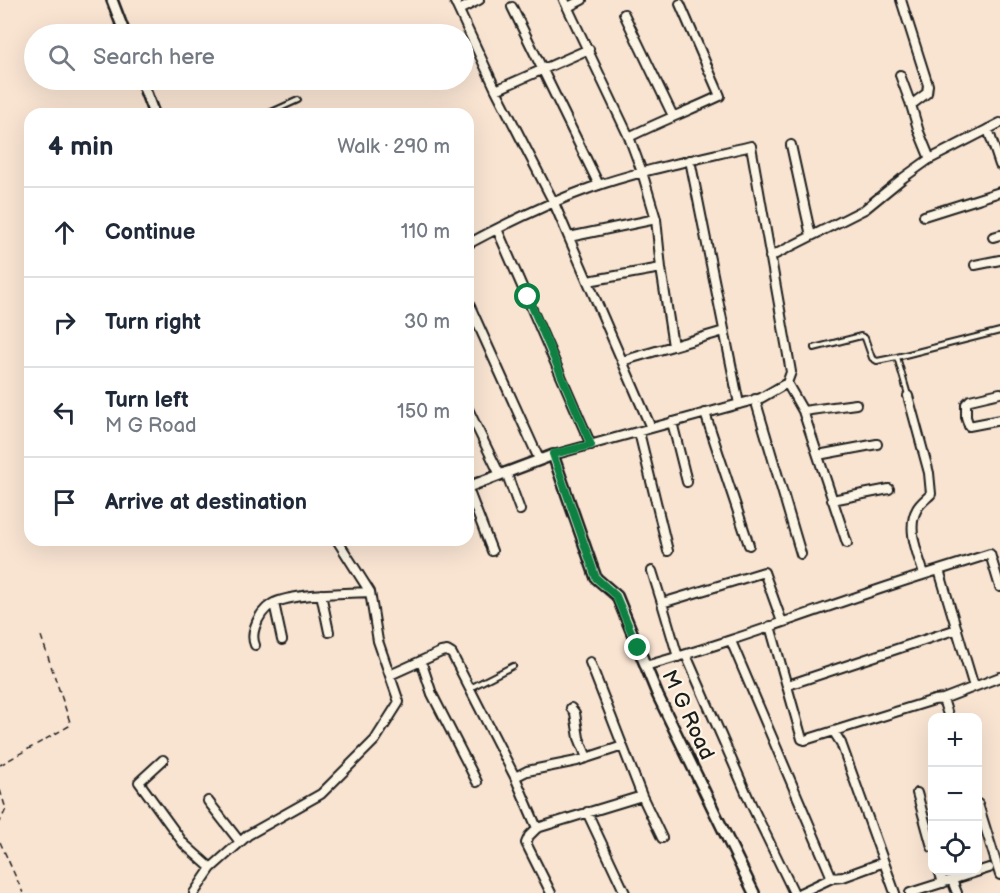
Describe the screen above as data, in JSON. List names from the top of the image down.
{
  "streets": {
    "street": ["M G Road"]
  },
  "page": {
    "search": "Search here",
    "heading": ["4 min", "Walk · 290 m"],
    "list": [
      ["Continue", "110 m"],
      ["Turn right", "30 m"],
      ["Turn left", "M G Road", "150 m"],
      "Arrive at destination"
    ],
    "map_buttons": ["+", "−"]
  }
}
